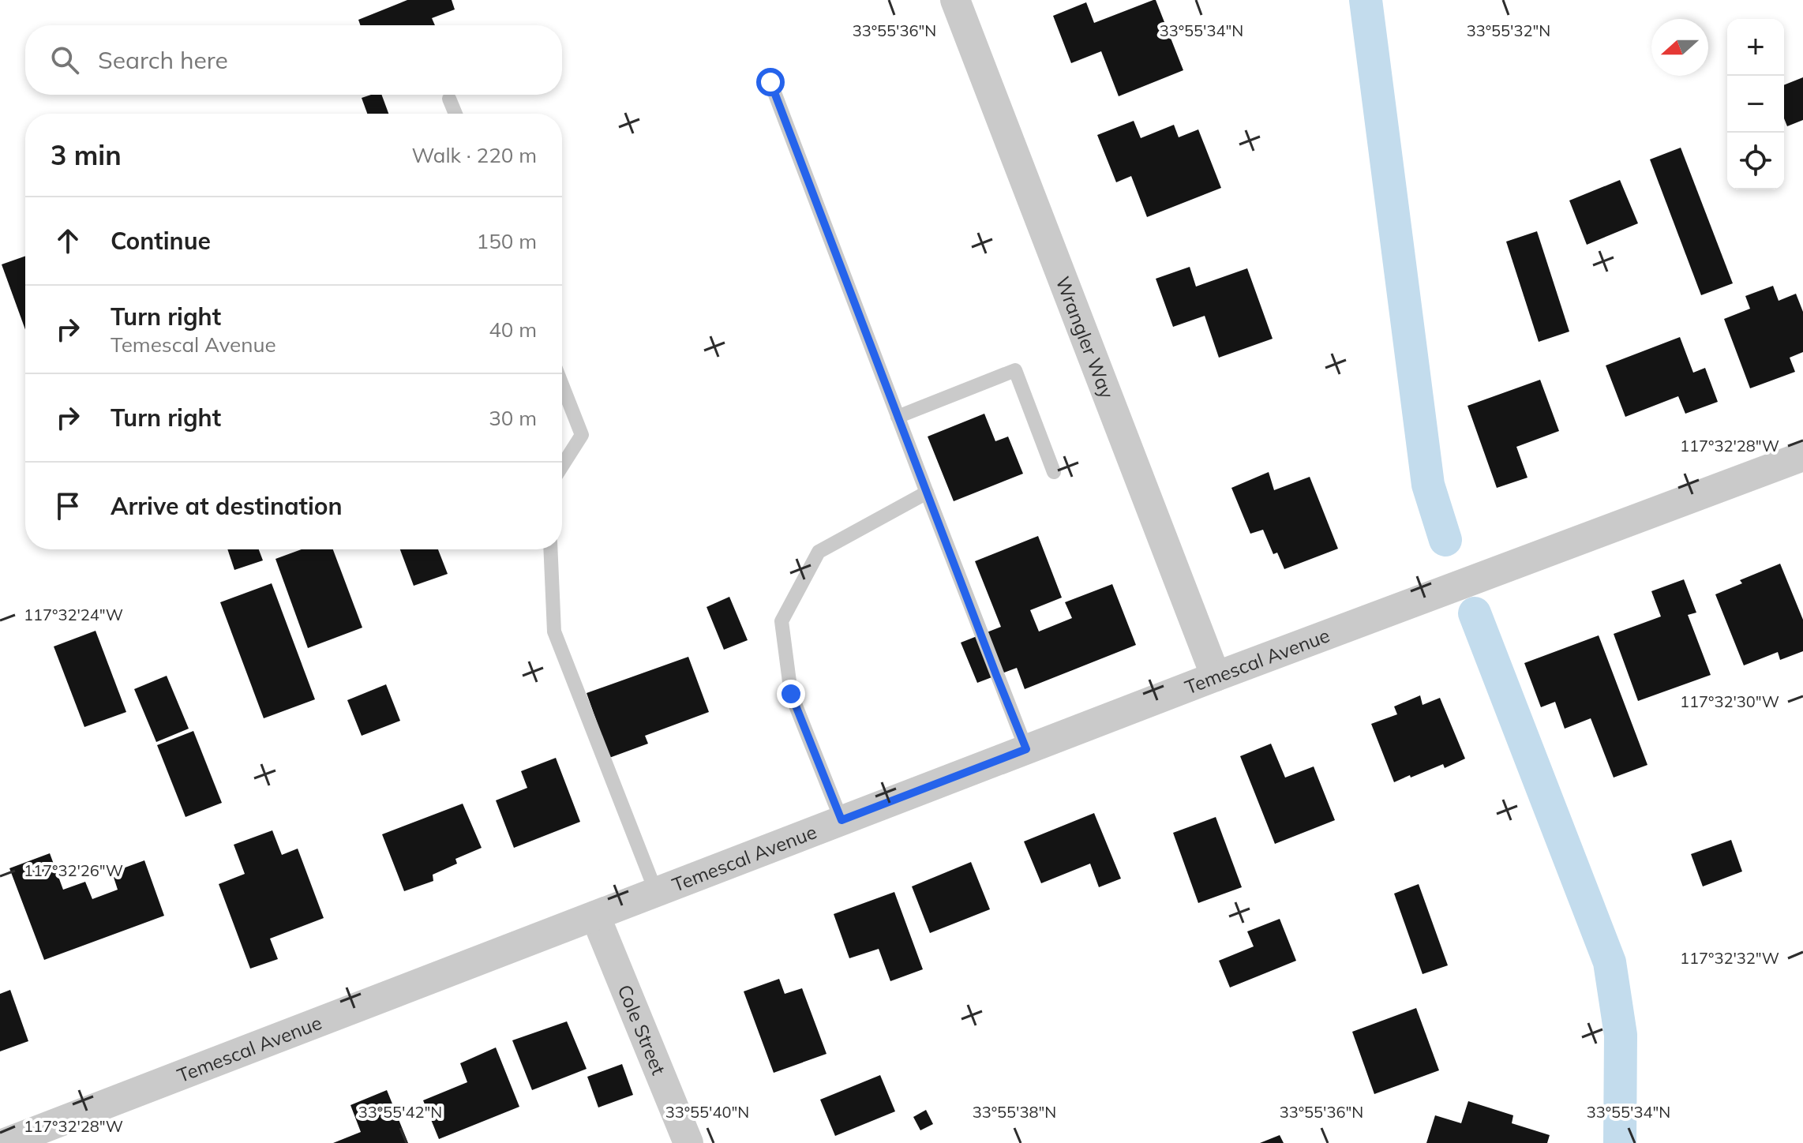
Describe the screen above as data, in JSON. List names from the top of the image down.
{
  "streets": {
    "street": ["Wrangler Way", "Temescal Avenue", "Cole Street"]
  },
  "crossings": [
    ["Wrangler Way", "Temescal Avenue"],
    ["Temescal Avenue", "Cole Street"]
  ],
  "north": "left",
  "page": {
    "map_buttons": ["+", "−"],
    "search": "Search here",
    "heading": ["3 min", "Walk · 220 m"],
    "list": [
      ["Continue", "150 m"],
      ["Turn right", "Temescal Avenue", "40 m"],
      ["Turn right", "30 m"],
      "Arrive at destination"
    ]
  },
  "coordinates": [
    "33°55'36\"N",
    "33°55'34\"N",
    "33°55'32\"N",
    "117°32'28\"W",
    "117°32'24\"W",
    "117°32'30\"W",
    "117°32'26\"W",
    "117°32'32\"W",
    "33°55'42\"N",
    "33°55'40\"N",
    "33°55'38\"N"
  ]
}
